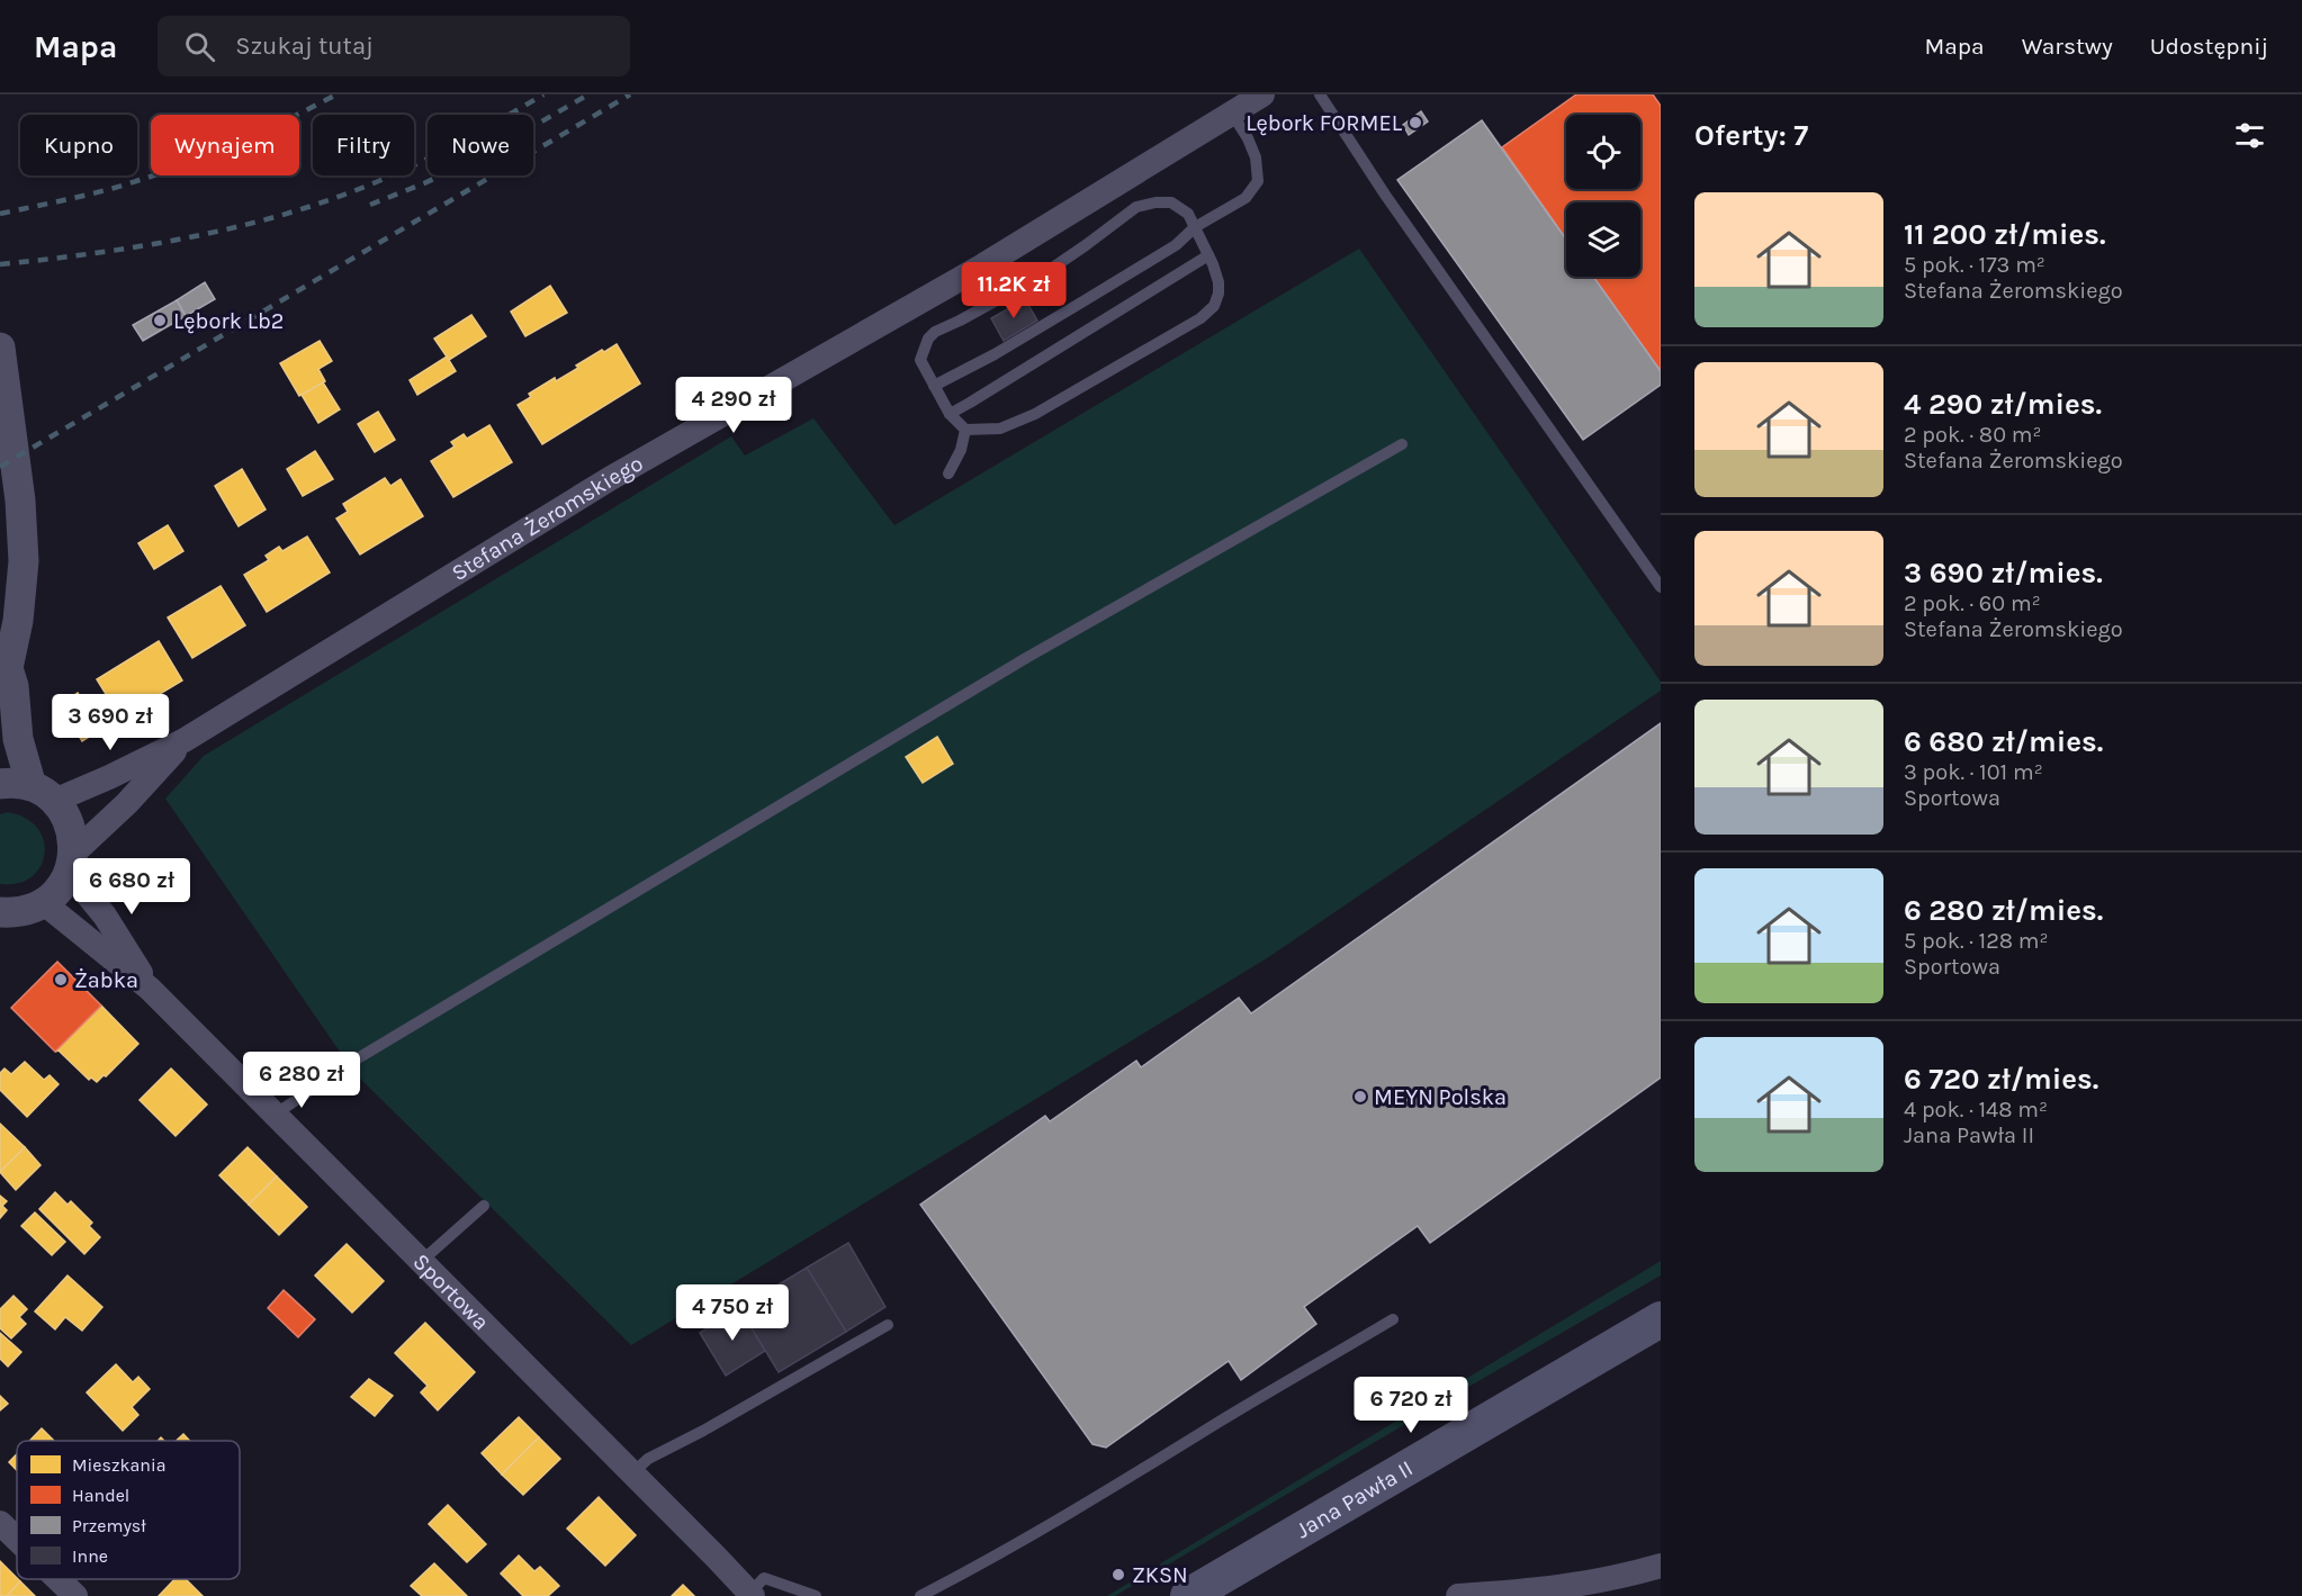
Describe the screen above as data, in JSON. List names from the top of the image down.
{
  "streets": {
    "main road": ["Jana Pawła II"],
    "street": ["Stefana Żeromskiego", "Sportowa"]
  },
  "crossings": [
    ["Stefana Żeromskiego", "Sportowa"]
  ],
  "places": [
    "Lębork FORMEL",
    "Lębork Lb2",
    "Żabka",
    "MEYN Polska",
    "ZKSN"
  ],
  "legend": [
    "Mieszkania",
    "Handel",
    "Przemysł",
    "Inne"
  ],
  "page": {
    "header": "Mapa",
    "search": "Szukaj tutaj",
    "nav": ["Mapa", "Warstwy", "Udostępnij"],
    "heading": "Oferty: 7",
    "chip": [
      "Kupno",
      "Wynajem",
      "Filtry",
      "Nowe"
    ],
    "list": [
      {
        "name": "11 200 zł/mies.",
        "note": "5 pok. · 173 m² · Stefana Żeromskiego"
      },
      {
        "name": "4 290 zł/mies.",
        "note": "2 pok. · 80 m² · Stefana Żeromskiego"
      },
      {
        "name": "3 690 zł/mies.",
        "note": "2 pok. · 60 m² · Stefana Żeromskiego"
      },
      {
        "name": "6 680 zł/mies.",
        "note": "3 pok. · 101 m² · Sportowa"
      },
      {
        "name": "6 280 zł/mies.",
        "note": "5 pok. · 128 m² · Sportowa"
      },
      {
        "name": "6 720 zł/mies.",
        "note": "4 pok. · 148 m² · Jana Pawła II"
      }
    ],
    "price": [
      "11.2K zł",
      "4 290 zł",
      "3 690 zł",
      "6 680 zł",
      "6 280 zł",
      "4 750 zł",
      "6 720 zł"
    ]
  }
}
